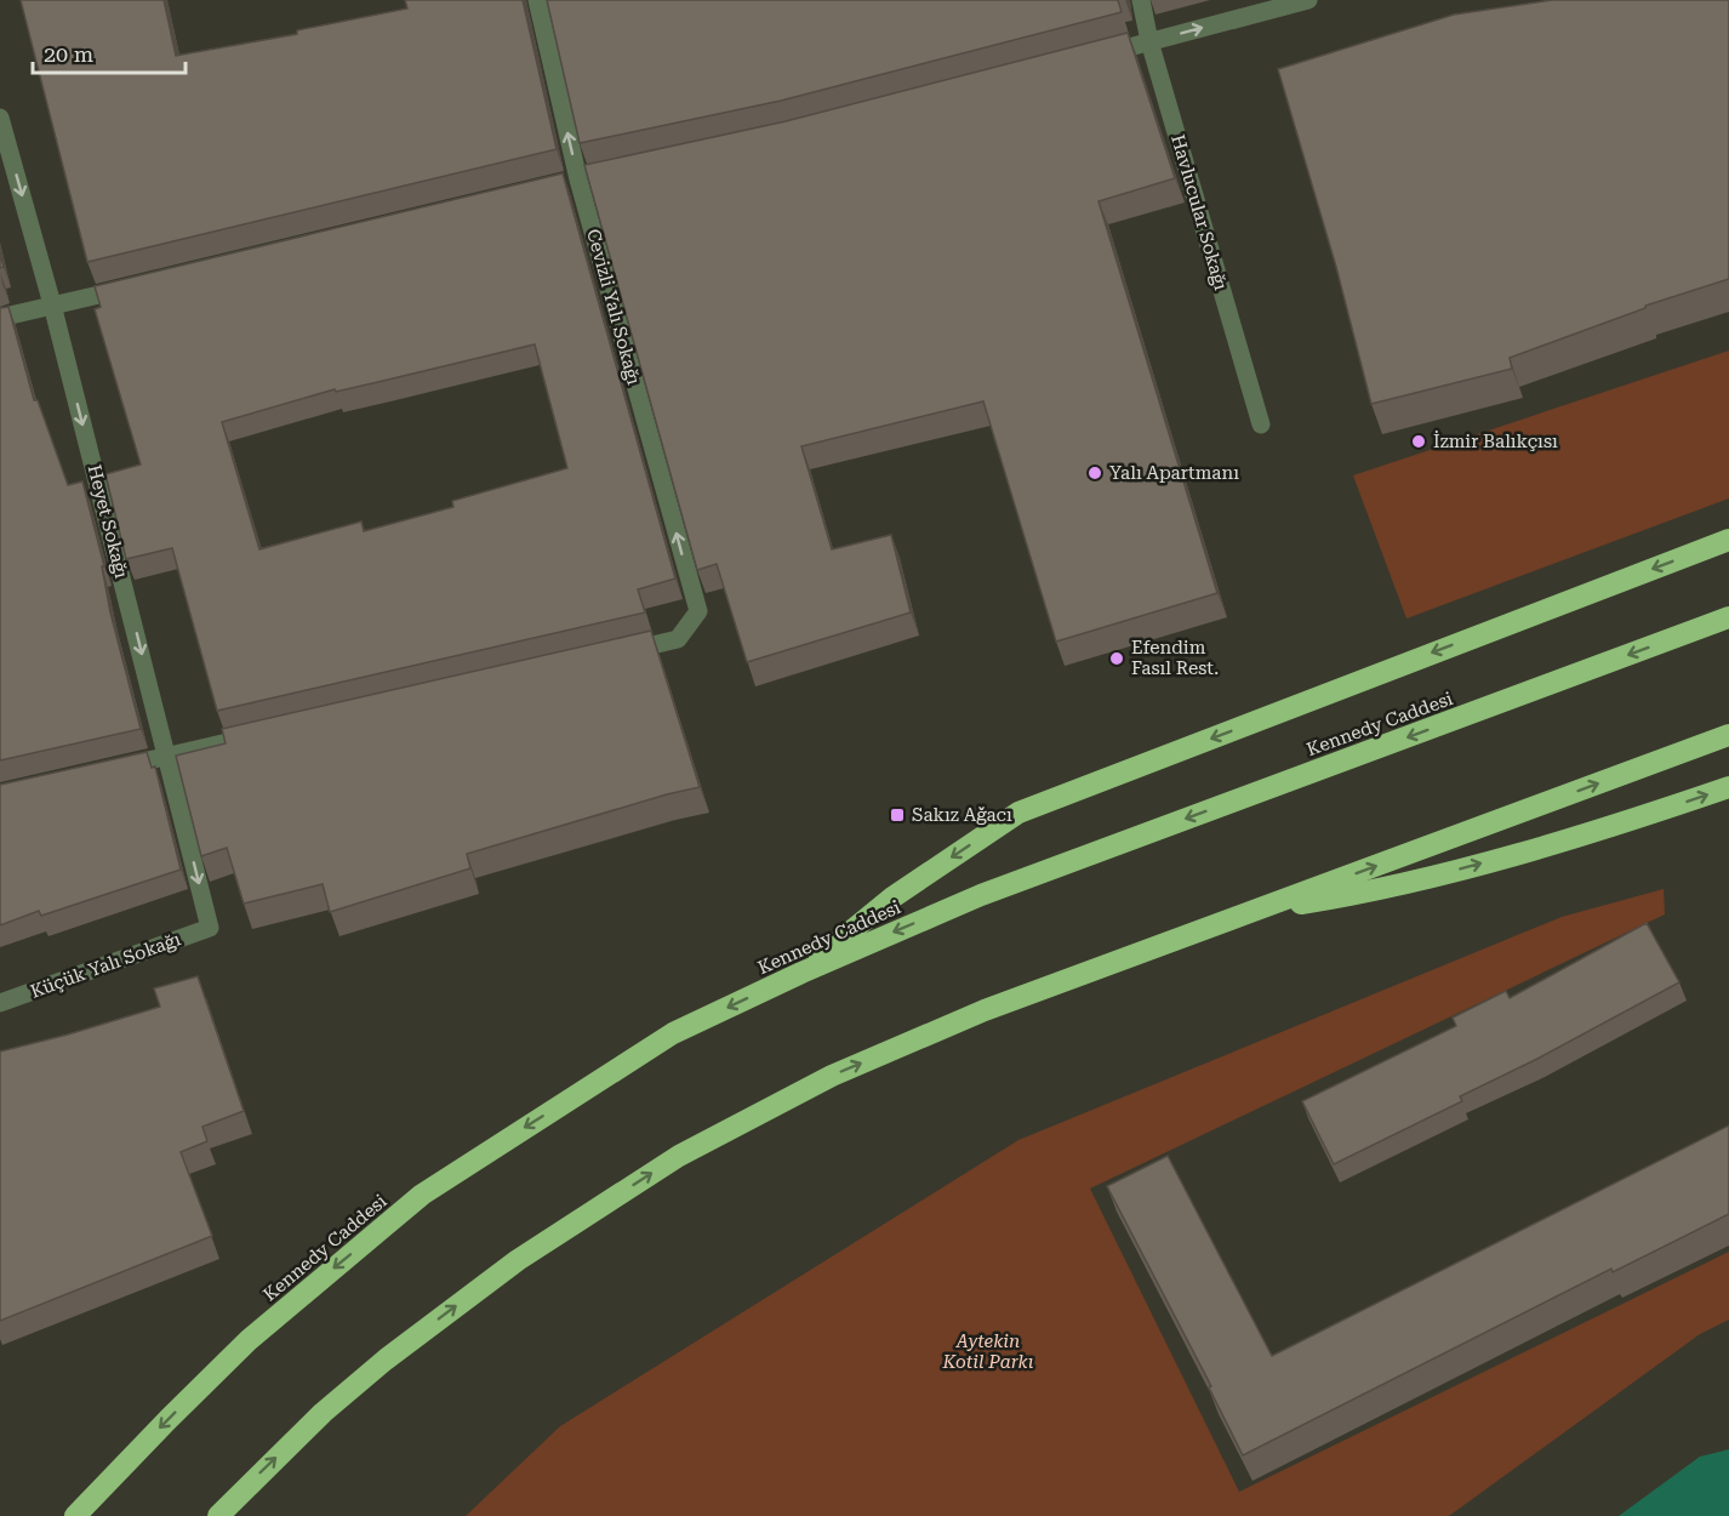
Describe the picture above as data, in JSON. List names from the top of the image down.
{
  "streets": {
    "highway": ["Kennedy Caddesi"],
    "street": [
      "Havlucular Sokağı",
      "Cevizli Yalı Sokağı",
      "Heyet Sokağı",
      "Küçük Yalı Sokağı"
    ]
  },
  "crossings": [
    ["Heyet Sokağı", "Küçük Yalı Sokağı"]
  ],
  "one_way": ["Cevizli Yalı Sokağı", "Heyet Sokağı"],
  "parks": ["Aytekin Kotil Parkı"],
  "places": {
    "other": ["İzmir Balıkçısı", "Yalı Apartmanı", "Efendim Fasıl Rest."],
    "transit": ["Sakız Ağacı"]
  },
  "scale_bar": "20 m"
}
